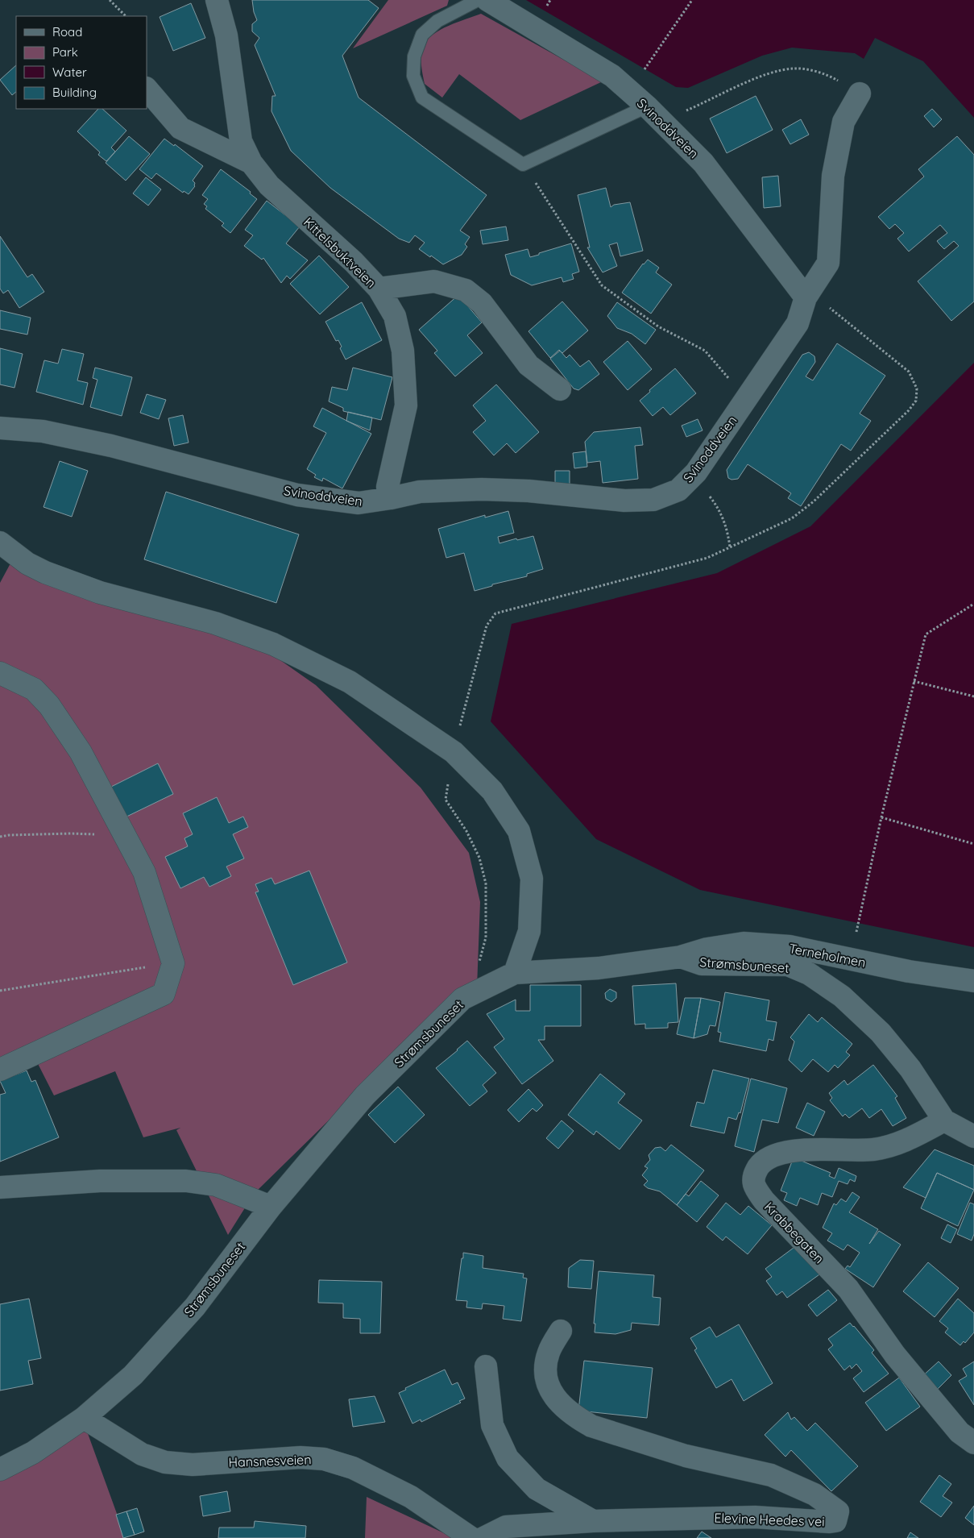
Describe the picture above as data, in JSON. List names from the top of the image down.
{
  "streets": {
    "street": [
      "Svinoddveien",
      "Kittelsbuktveien",
      "Terneholmen",
      "Strømsbuneset",
      "Krabbegaten",
      "Hansnesveien",
      "Elevine Heedes vei"
    ]
  },
  "crossings": [
    ["Svinoddveien", "Kittelsbuktveien"],
    ["Terneholmen", "Strømsbuneset"],
    ["Strømsbuneset", "Krabbegaten"],
    ["Strømsbuneset", "Hansnesveien"]
  ],
  "legend": [
    "Road",
    "Park",
    "Water",
    "Building"
  ]
}
